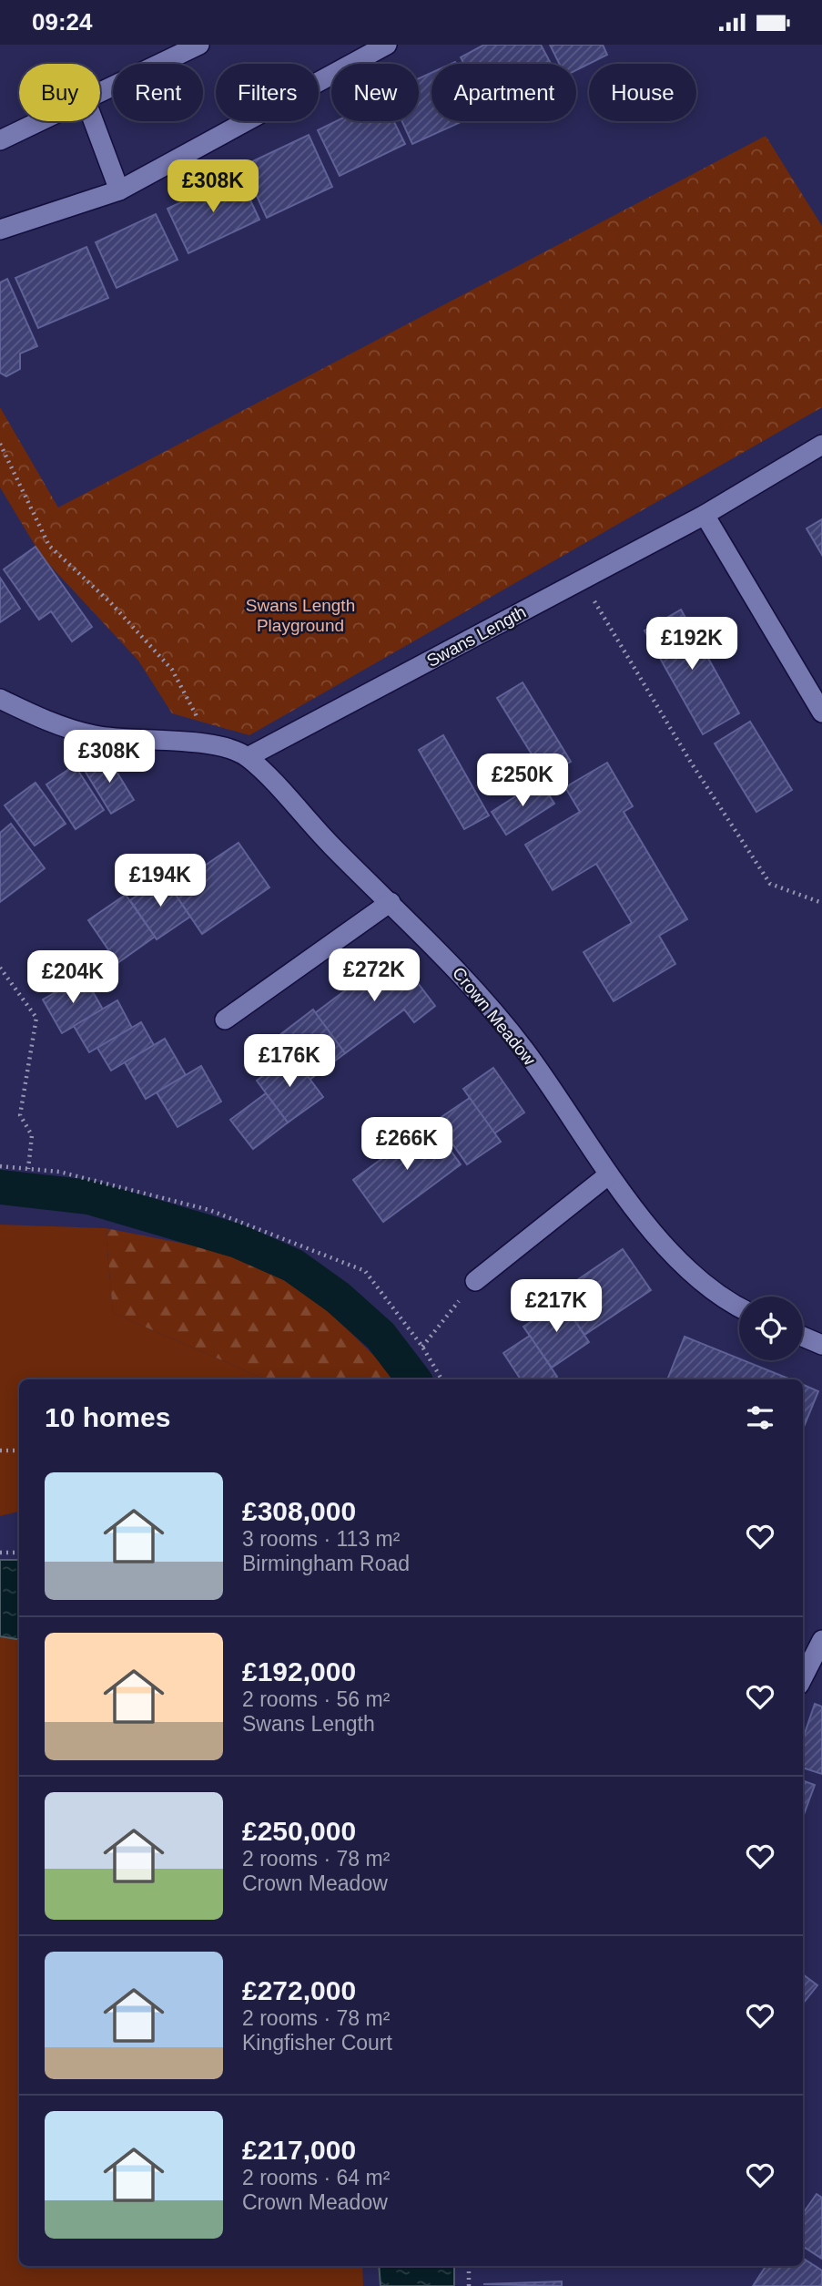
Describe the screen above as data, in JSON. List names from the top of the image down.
{
  "streets": {
    "street": ["Swans Length", "Crown Meadow"]
  },
  "crossings": [
    ["Swans Length", "Crown Meadow"]
  ],
  "parks": ["Swans Length Playground"],
  "page": {
    "status": "09:24",
    "chip": [
      "Buy",
      "Rent",
      "Filters",
      "New",
      "Apartment",
      "House"
    ],
    "price": [
      "£308K",
      "£192K",
      "£308K",
      "£250K",
      "£194K",
      "£272K",
      "£204K",
      "£176K",
      "£266K",
      "£217K"
    ],
    "heading": "10 homes",
    "list": [
      {
        "name": "£308,000",
        "note": "3 rooms · 113 m² · Birmingham Road"
      },
      {
        "name": "£192,000",
        "note": "2 rooms · 56 m² · Swans Length"
      },
      {
        "name": "£250,000",
        "note": "2 rooms · 78 m² · Crown Meadow"
      },
      {
        "name": "£272,000",
        "note": "2 rooms · 78 m² · Kingfisher Court"
      },
      {
        "name": "£217,000",
        "note": "2 rooms · 64 m² · Crown Meadow"
      }
    ]
  }
}
